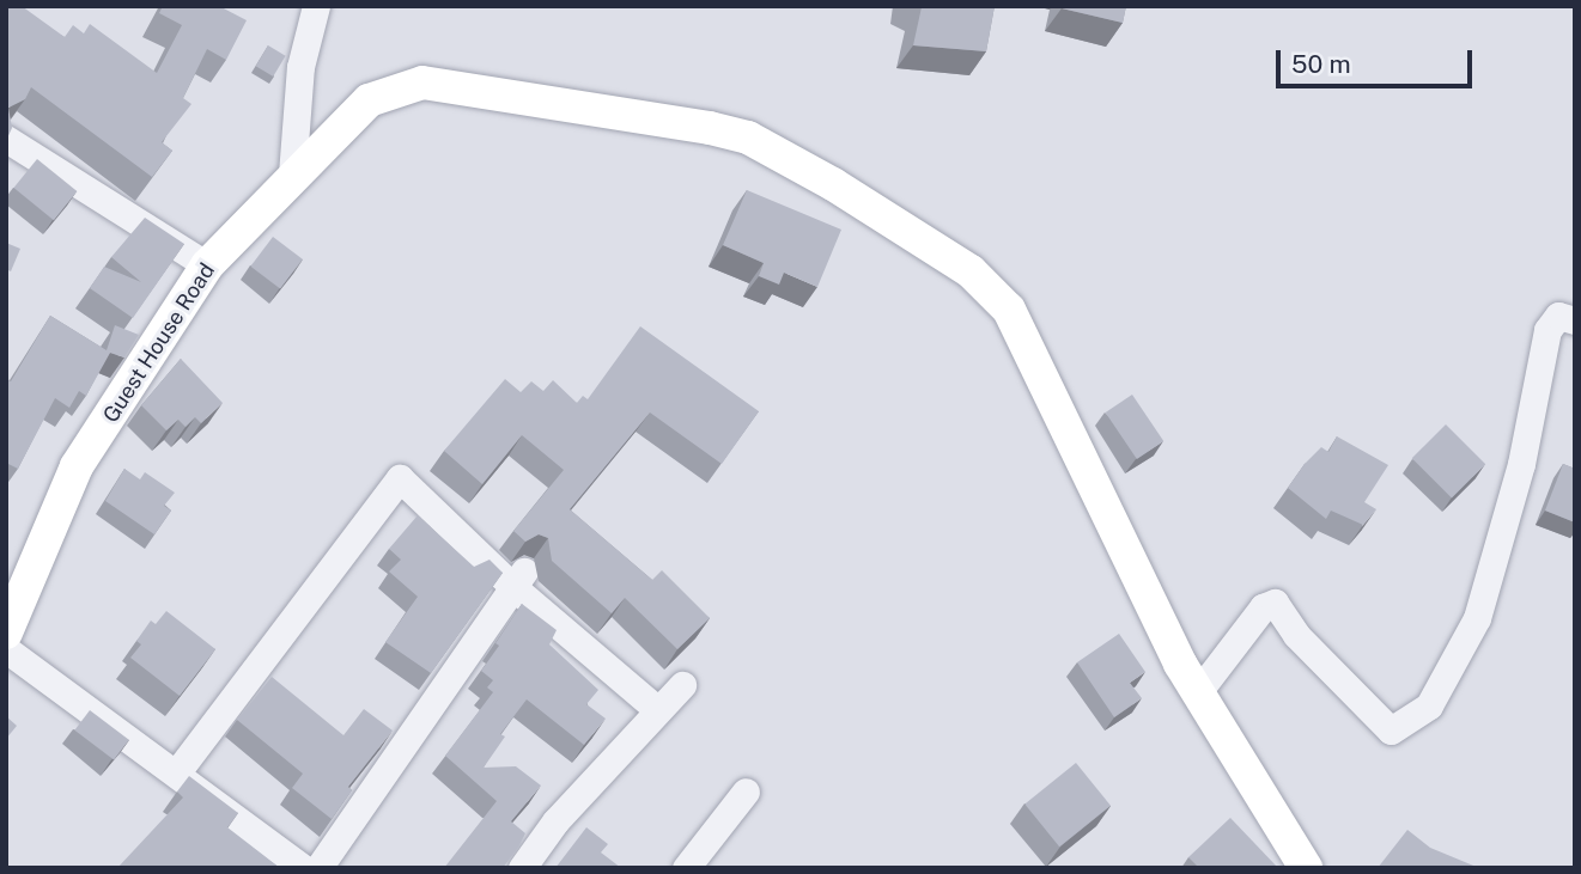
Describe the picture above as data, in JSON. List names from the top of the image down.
{
  "streets": {
    "main road": ["Guest House Road"]
  },
  "scale_bar": "50 m"
}
